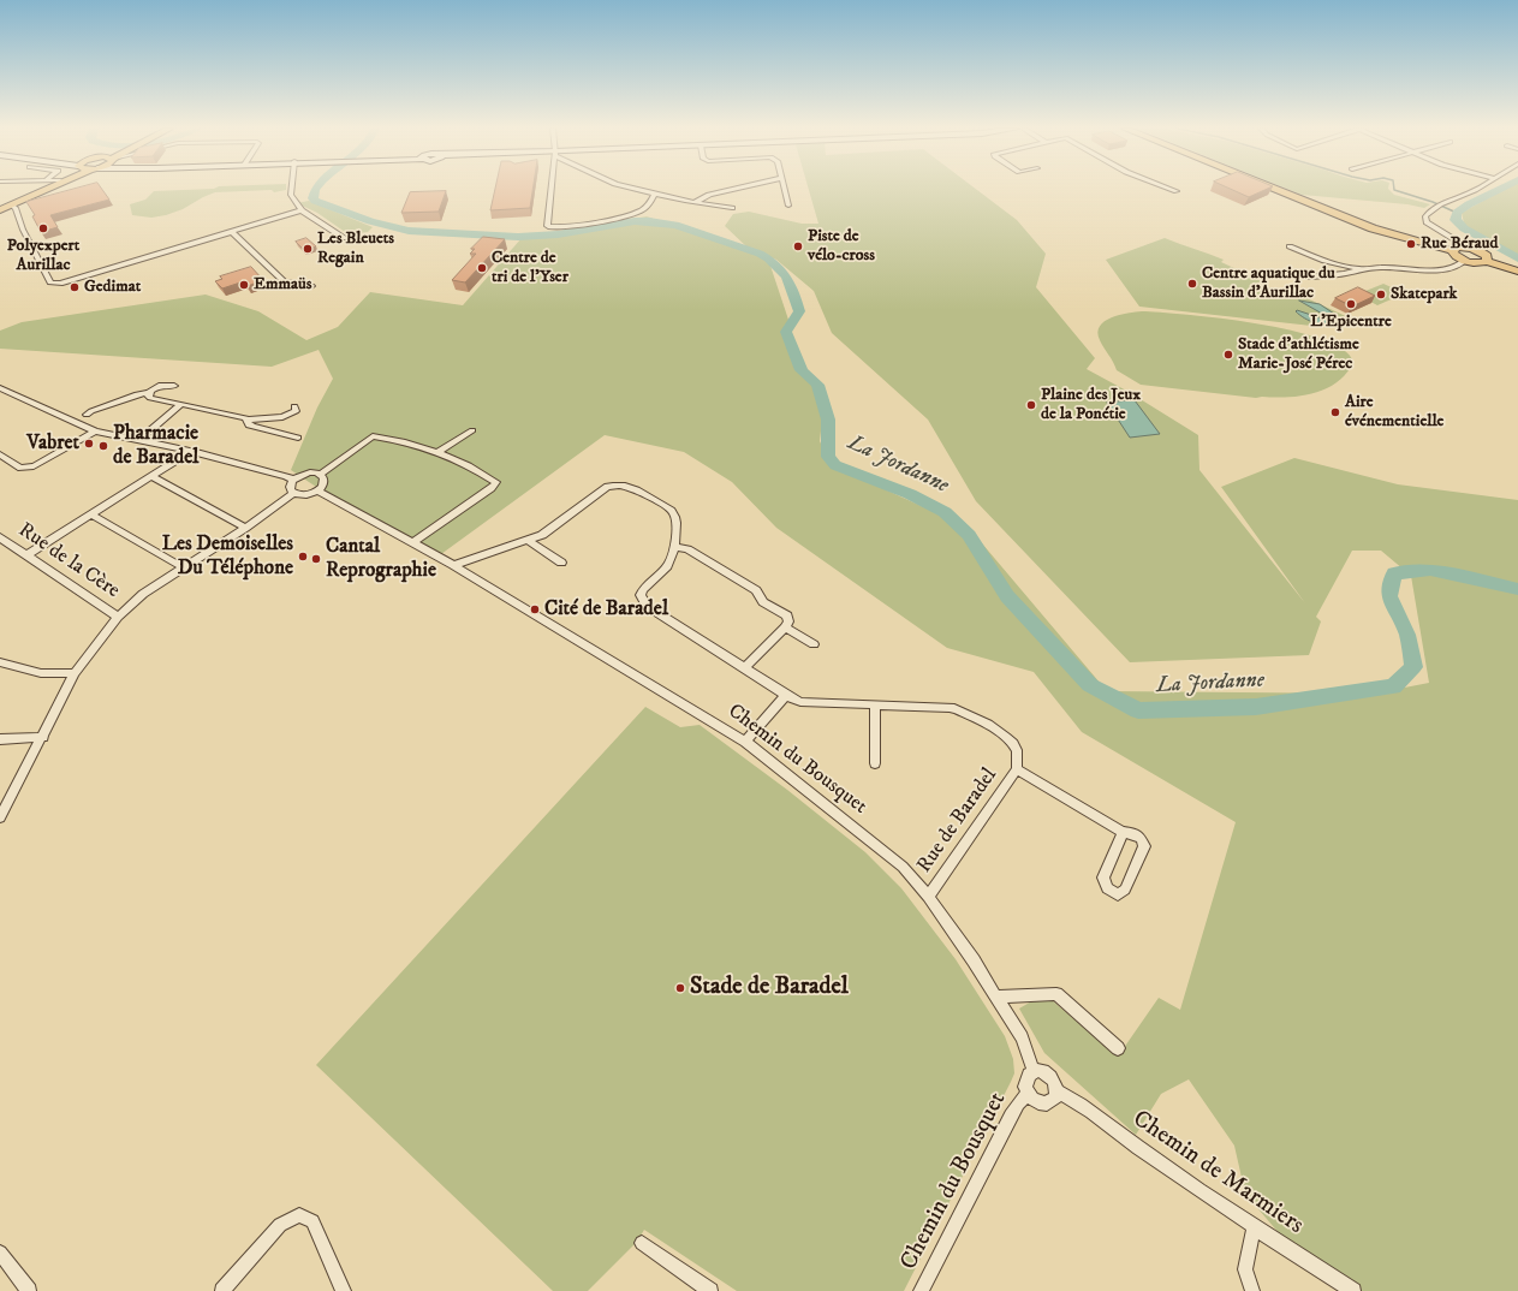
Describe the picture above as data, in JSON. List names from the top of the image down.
{
  "streets": {
    "street": [
      "Rue de la Cère",
      "Chemin du Bousquet",
      "Rue de Baradel",
      "Chemin de Marmiers"
    ]
  },
  "crossings": [
    ["Chemin du Bousquet", "Rue de Baradel"],
    ["Chemin du Bousquet", "Chemin de Marmiers"]
  ],
  "water": ["La Jordanne"],
  "places": [
    "Polyexpert Aurillac",
    "Rue Béraud",
    "Piste de vélo-cross",
    "Les Bleuets Regain",
    "Centre de tri de l'Yser",
    "Centre aquatique du Bassin d'Aurillac",
    "Emmaüs",
    "Gedimat",
    "Skatepark",
    "L'Epicentre",
    "Stade d'athlétisme Marie-José Pérec",
    "Plaine des Jeux de la Ponétie",
    "Aire événementielle",
    "Vabret",
    "Pharmacie de Baradel",
    "Les Demoiselles Du Téléphone",
    "Cantal Reprographie",
    "Cité de Baradel",
    "Stade de Baradel"
  ]
}
